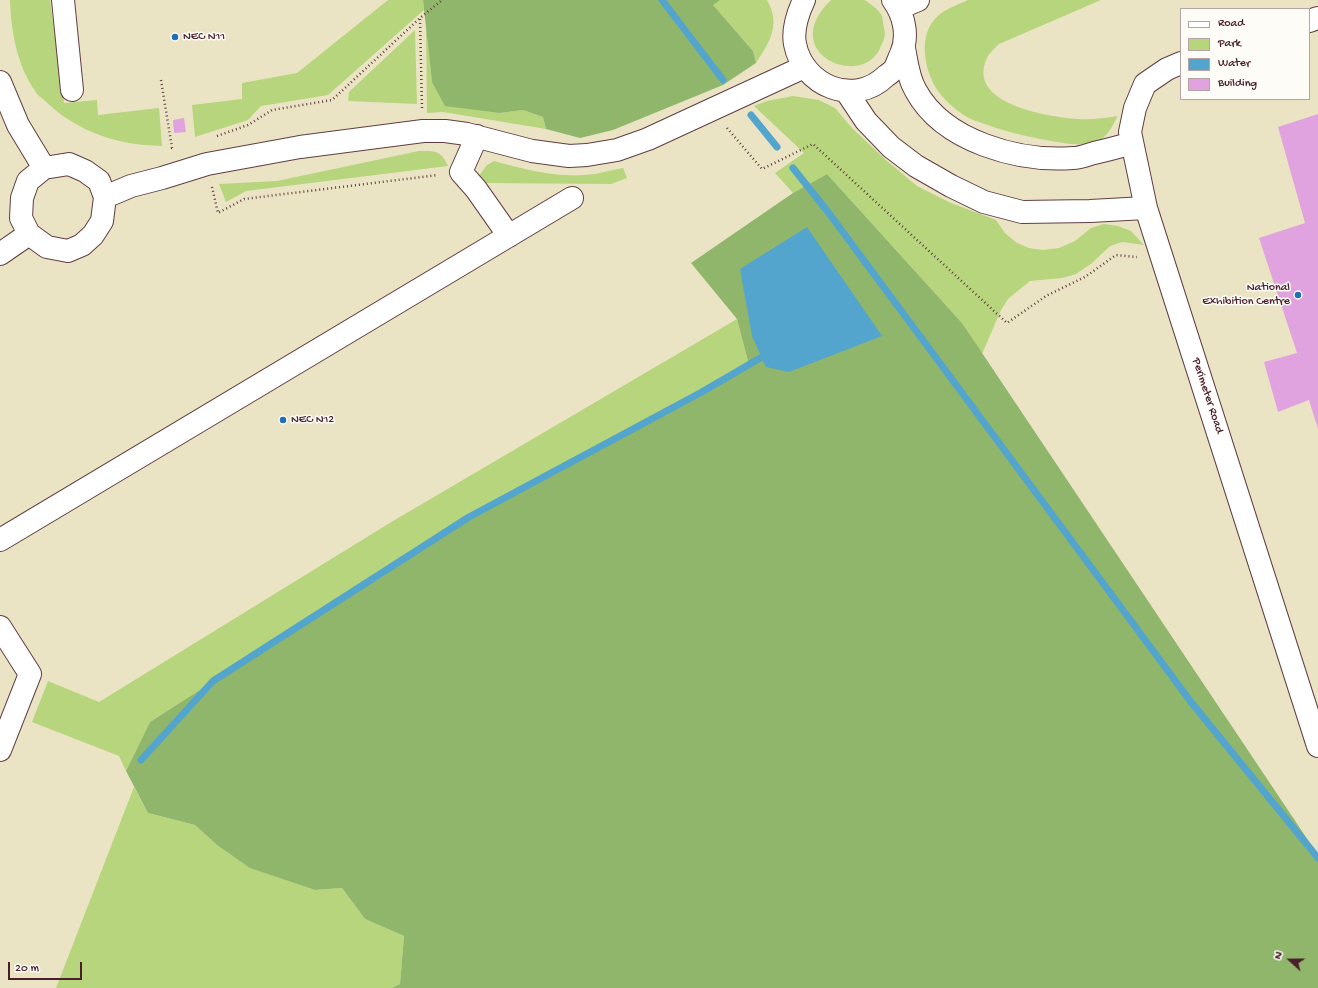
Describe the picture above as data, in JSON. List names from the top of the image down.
{
  "streets": {
    "street": ["Perimeter Road"]
  },
  "places": ["NEC N11", "National Exhibition Centre", "NEC N12"],
  "legend": [
    "Road",
    "Park",
    "Water",
    "Building"
  ],
  "scale_bar": "20 m",
  "north": "left"
}
